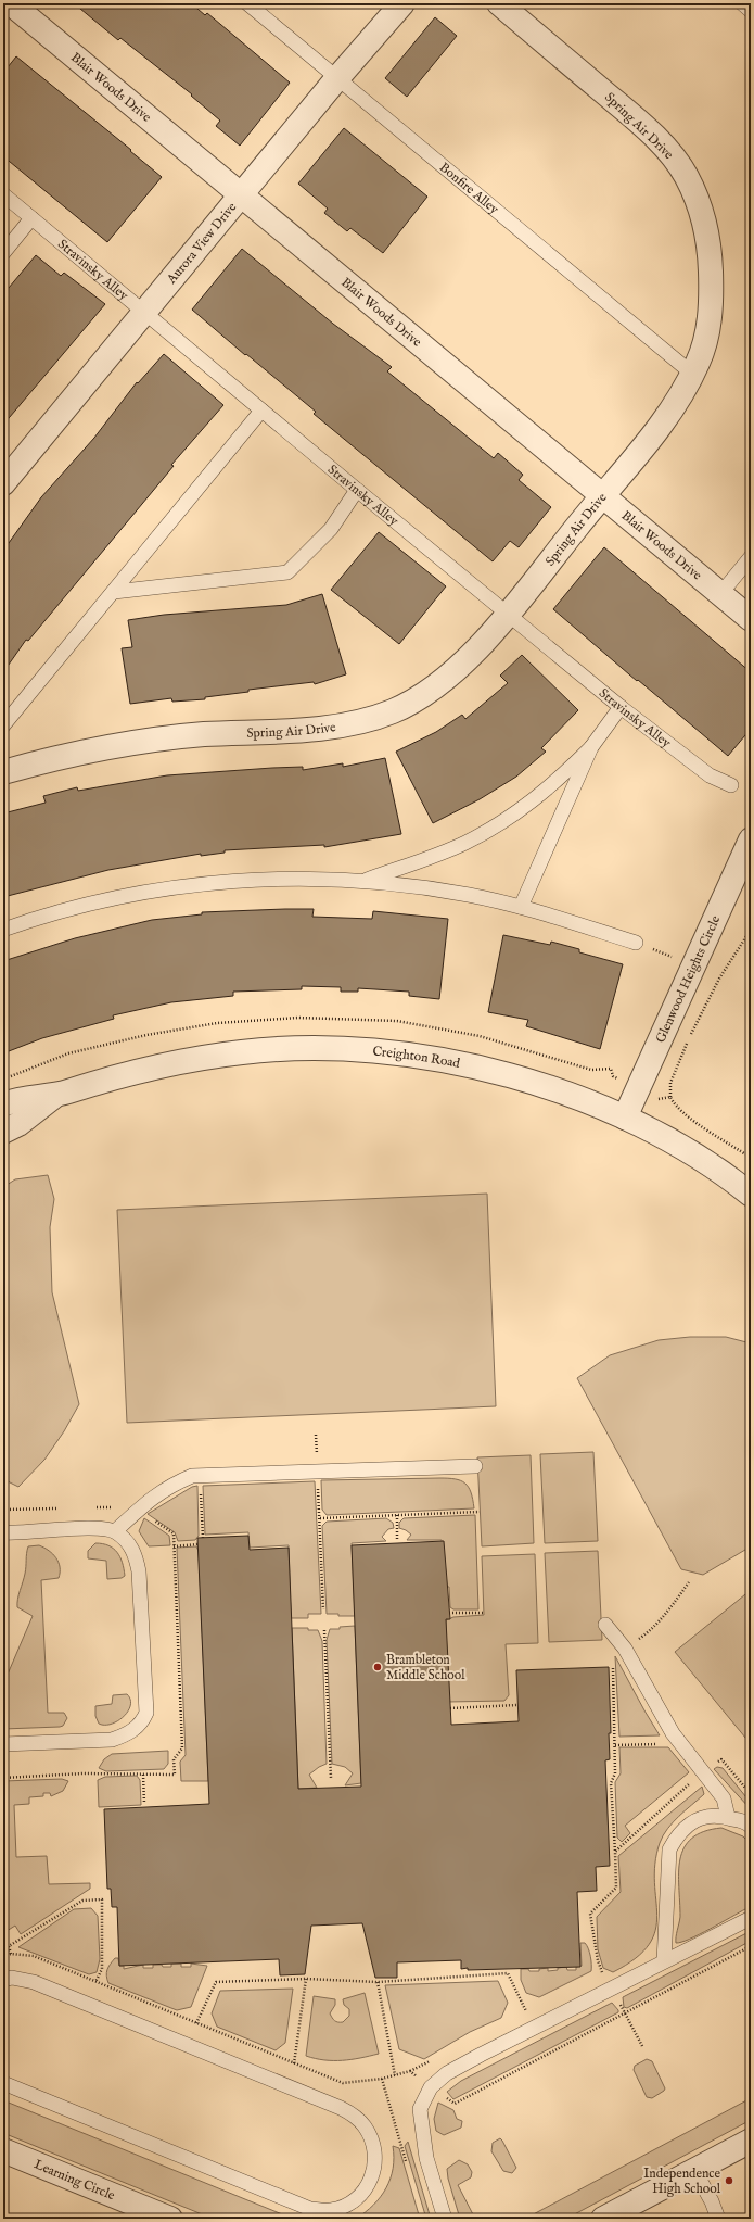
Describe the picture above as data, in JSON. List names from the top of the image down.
{
  "streets": {
    "street": [
      "Blair Woods Drive",
      "Spring Air Drive",
      "Aurora View Drive",
      "Glenwood Heights Circle",
      "Creighton Road",
      "Learning Circle"
    ],
    "lane": ["Bonfire Alley", "Stravinsky Alley"]
  },
  "crossings": [
    ["Blair Woods Drive", "Spring Air Drive"],
    ["Blair Woods Drive", "Aurora View Drive"],
    ["Spring Air Drive", "Bonfire Alley"],
    ["Spring Air Drive", "Stravinsky Alley"],
    ["Bonfire Alley", "Aurora View Drive"],
    ["Aurora View Drive", "Stravinsky Alley"],
    ["Glenwood Heights Circle", "Creighton Road"]
  ],
  "places": ["Brambleton Middle School", "Independence High School"]
}
